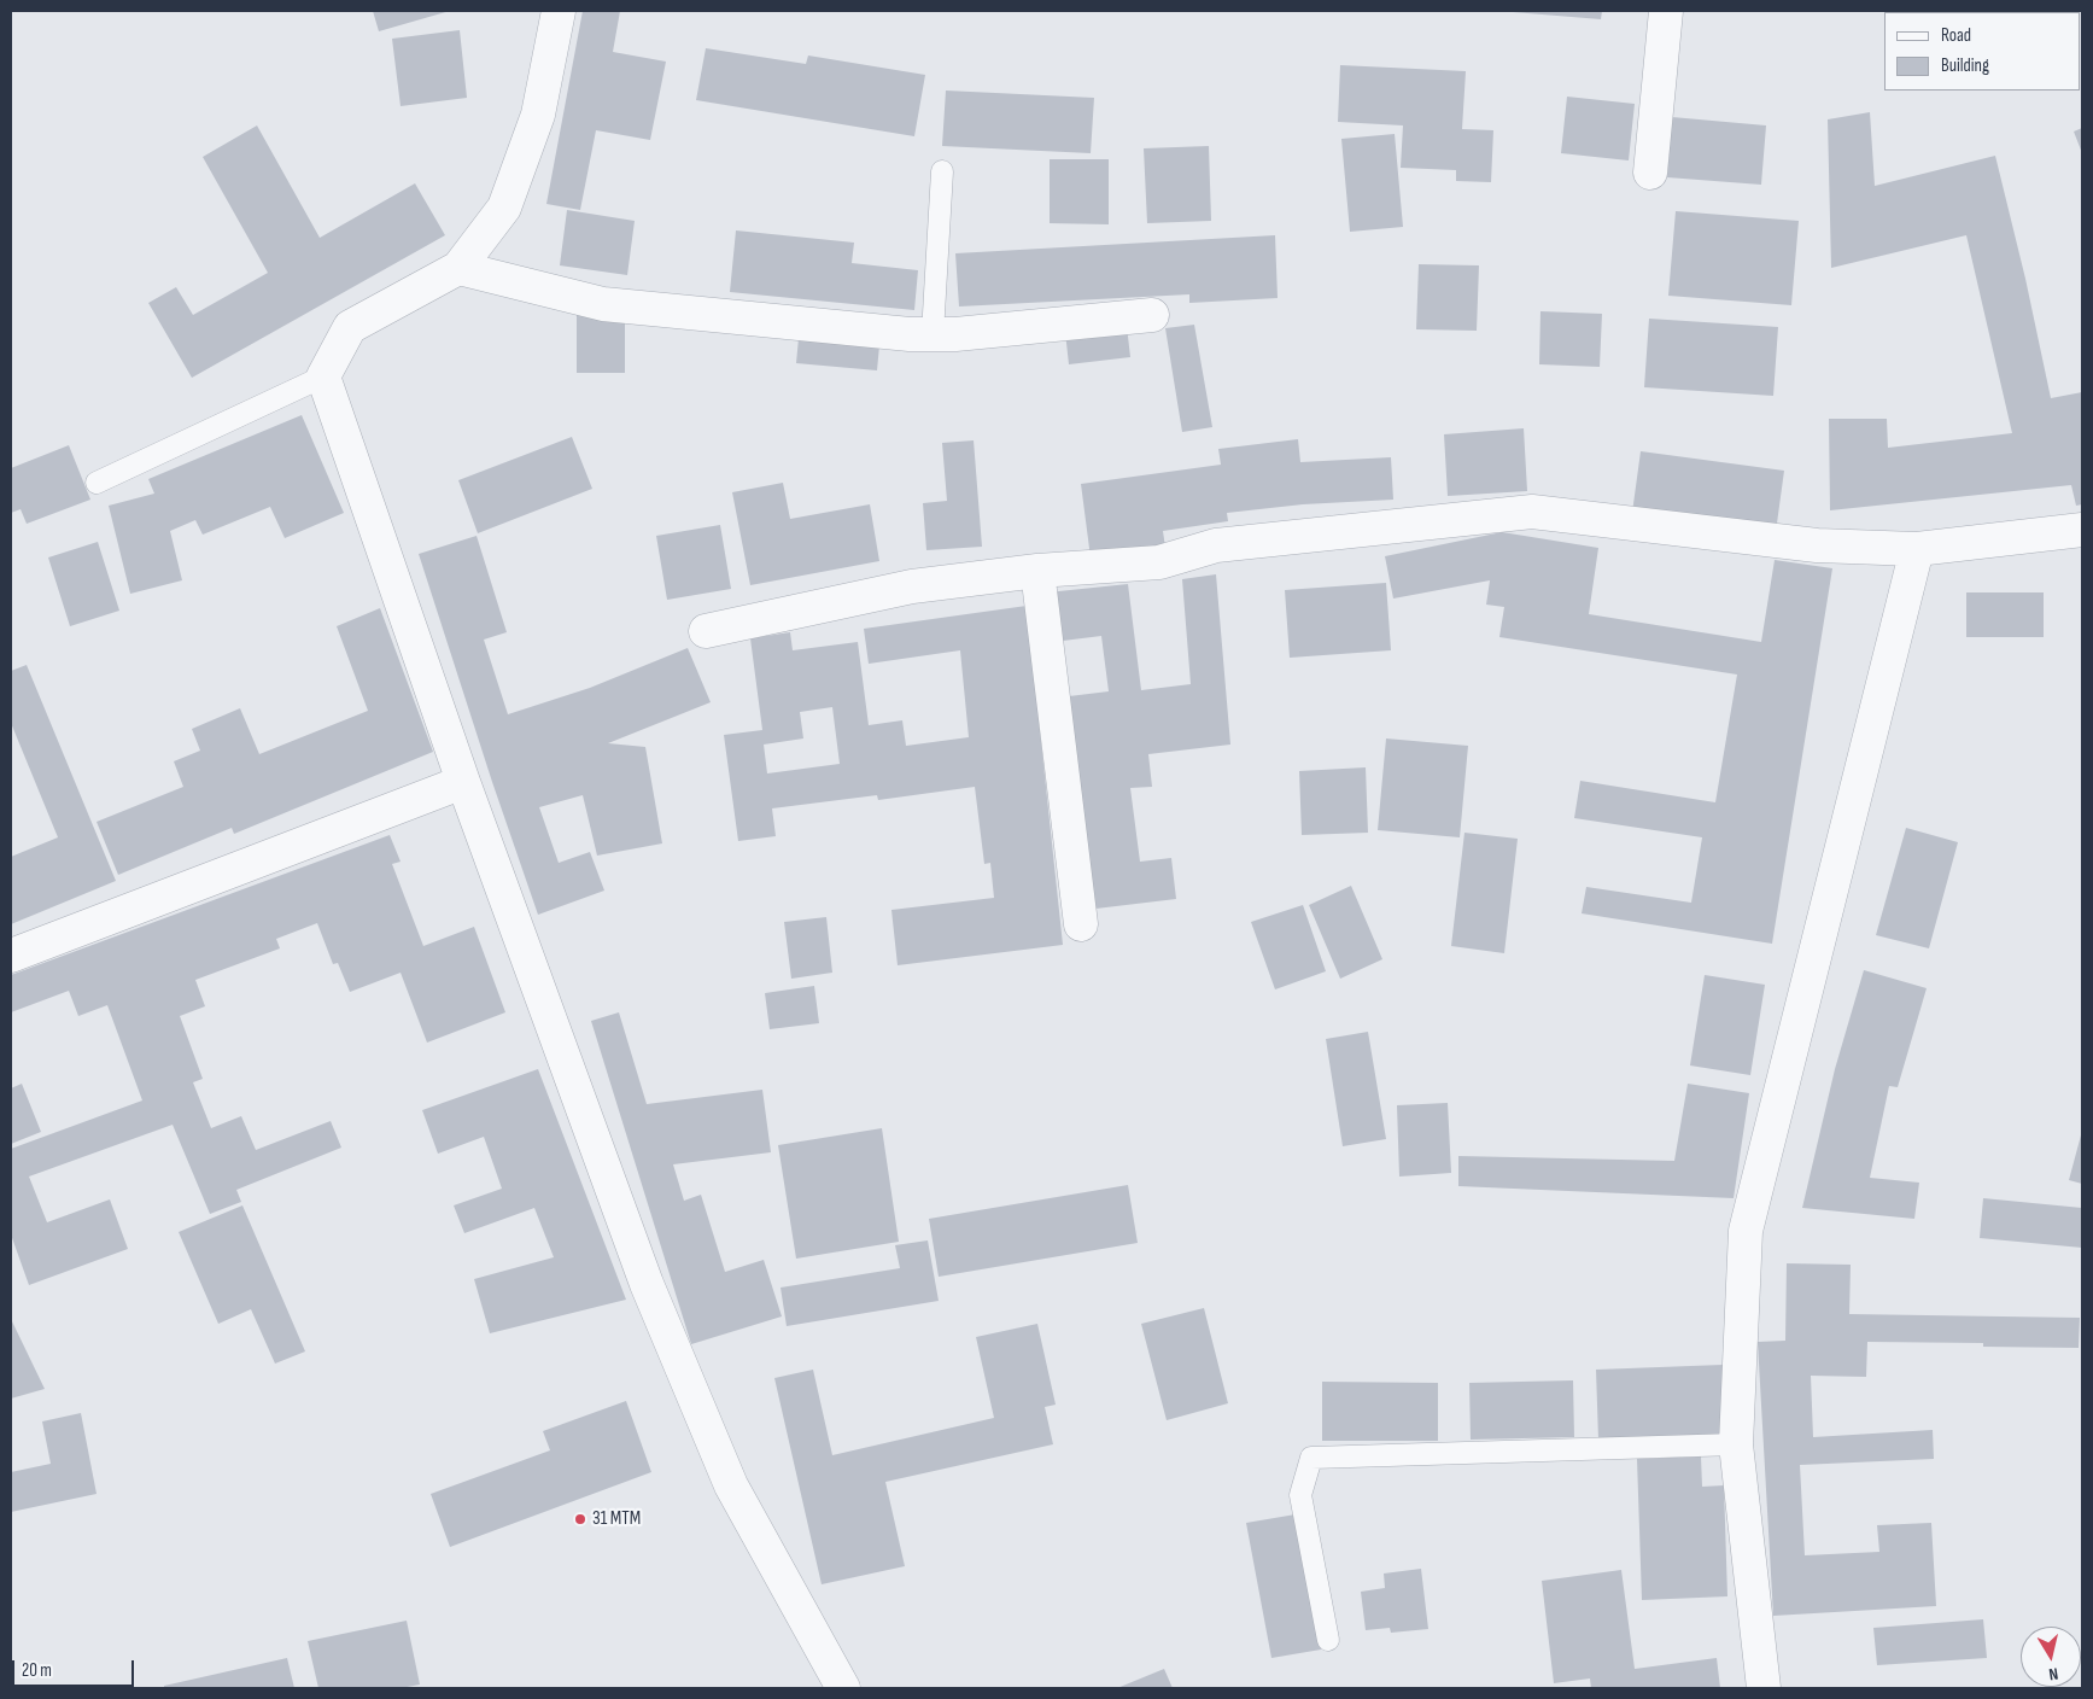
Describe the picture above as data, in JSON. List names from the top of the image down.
{
  "places": ["31 MTM"],
  "legend": ["Road", "Building"],
  "scale_bar": "20 m",
  "north": "bottom"
}
